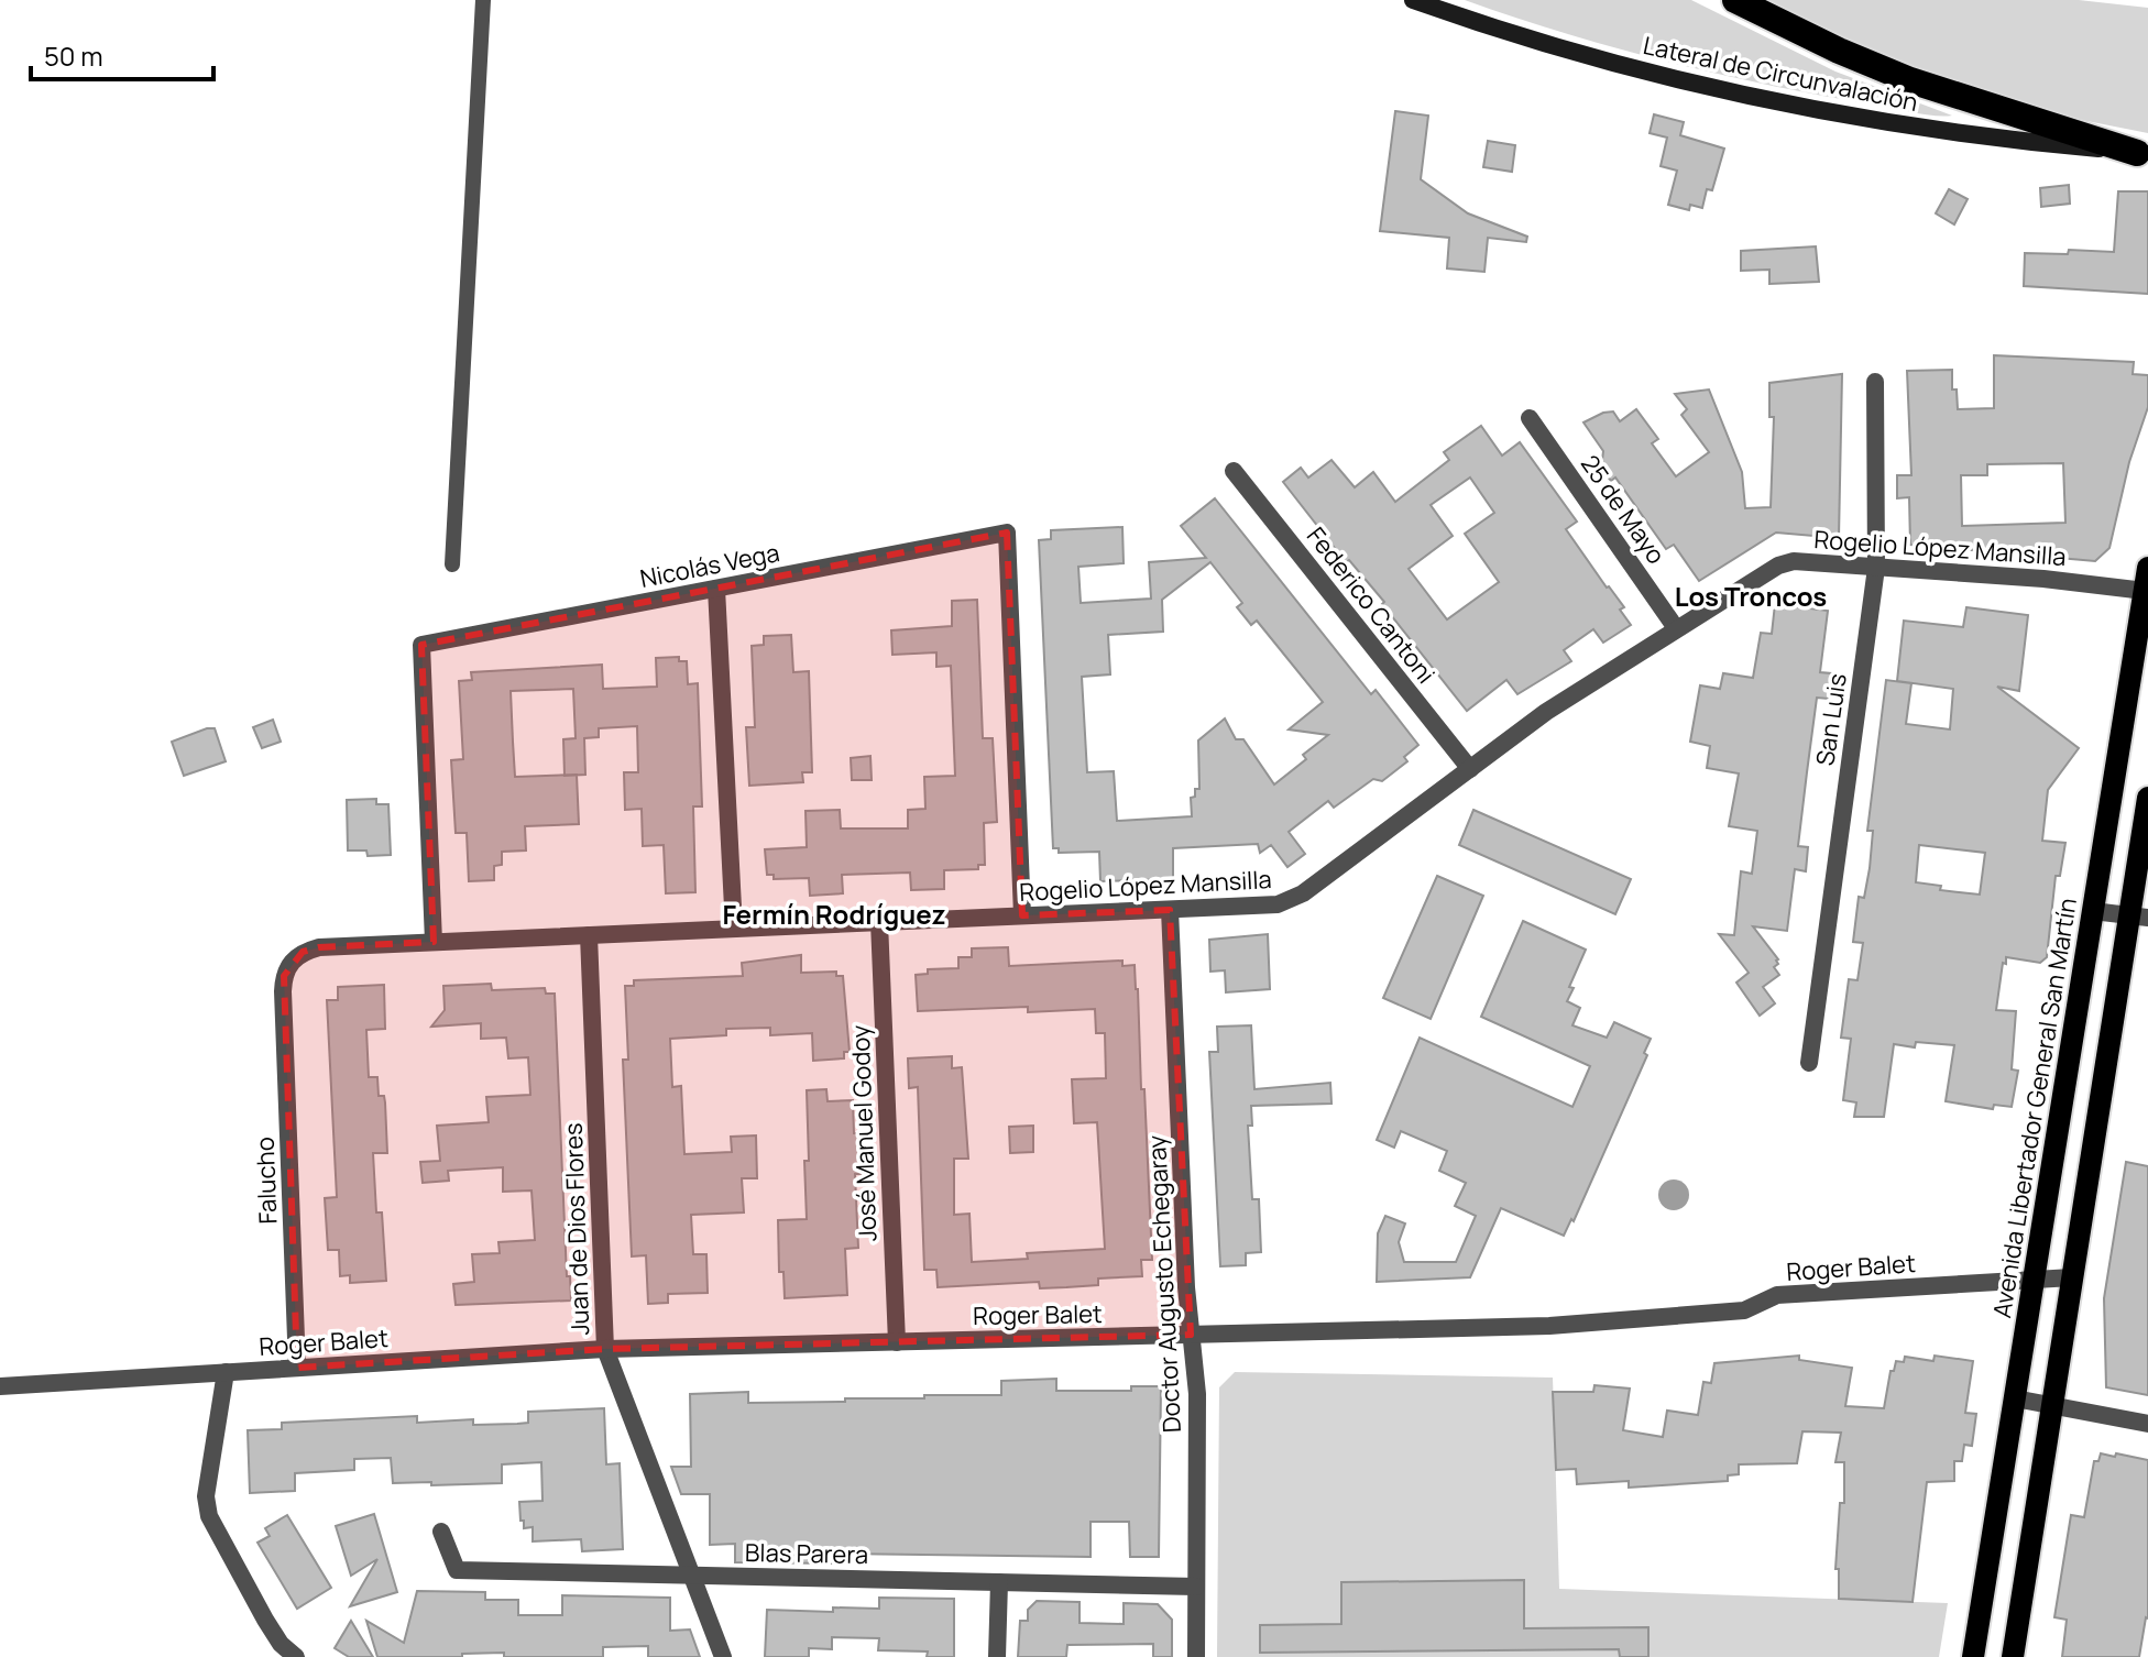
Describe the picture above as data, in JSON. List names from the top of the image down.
{
  "streets": {
    "main road": ["Avenida Libertador General San Martín"],
    "street": [
      "Lateral de Circunvalación",
      "25 de Mayo",
      "Rogelio López Mansilla",
      "Nicolás Vega",
      "Federico Cantoni",
      "San Luis",
      "José Manuel Godoy",
      "Falucho",
      "Juan de Dios Flores",
      "Roger Balet",
      "Doctor Augusto Echegaray",
      "Blas Parera"
    ]
  },
  "crossings": [
    ["25 de Mayo", "Rogelio López Mansilla"],
    ["Rogelio López Mansilla", "Nicolás Vega"],
    ["Rogelio López Mansilla", "Federico Cantoni"],
    ["Rogelio López Mansilla", "San Luis"],
    ["Rogelio López Mansilla", "Avenida Libertador General San Martín"],
    ["Rogelio López Mansilla", "José Manuel Godoy"],
    ["Rogelio López Mansilla", "Falucho"],
    ["Rogelio López Mansilla", "Juan de Dios Flores"],
    ["Rogelio López Mansilla", "Doctor Augusto Echegaray"],
    ["Avenida Libertador General San Martín", "Roger Balet"],
    ["José Manuel Godoy", "Roger Balet"],
    ["Falucho", "Roger Balet"],
    ["Juan de Dios Flores", "Roger Balet"],
    ["Juan de Dios Flores", "Blas Parera"],
    ["Roger Balet", "Doctor Augusto Echegaray"],
    ["Doctor Augusto Echegaray", "Blas Parera"]
  ],
  "districts": ["Los Troncos", "Fermín Rodríguez"],
  "scale_bar": "50 m"
}
